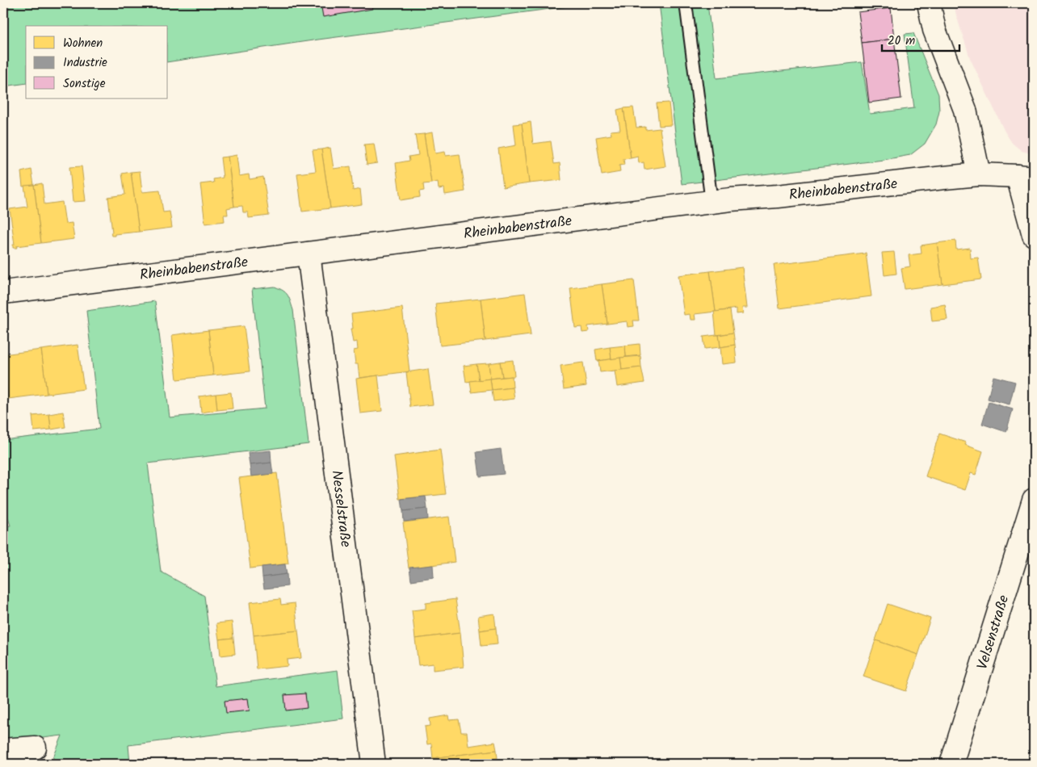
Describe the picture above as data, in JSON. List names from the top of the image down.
{
  "streets": {
    "street": ["Rheinbabenstraße", "Nesselstraße", "Velsenstraße"]
  },
  "crossings": [
    ["Rheinbabenstraße", "Nesselstraße"]
  ],
  "legend": ["Wohnen", "Industrie", "Sonstige"],
  "scale_bar": "20 m"
}
